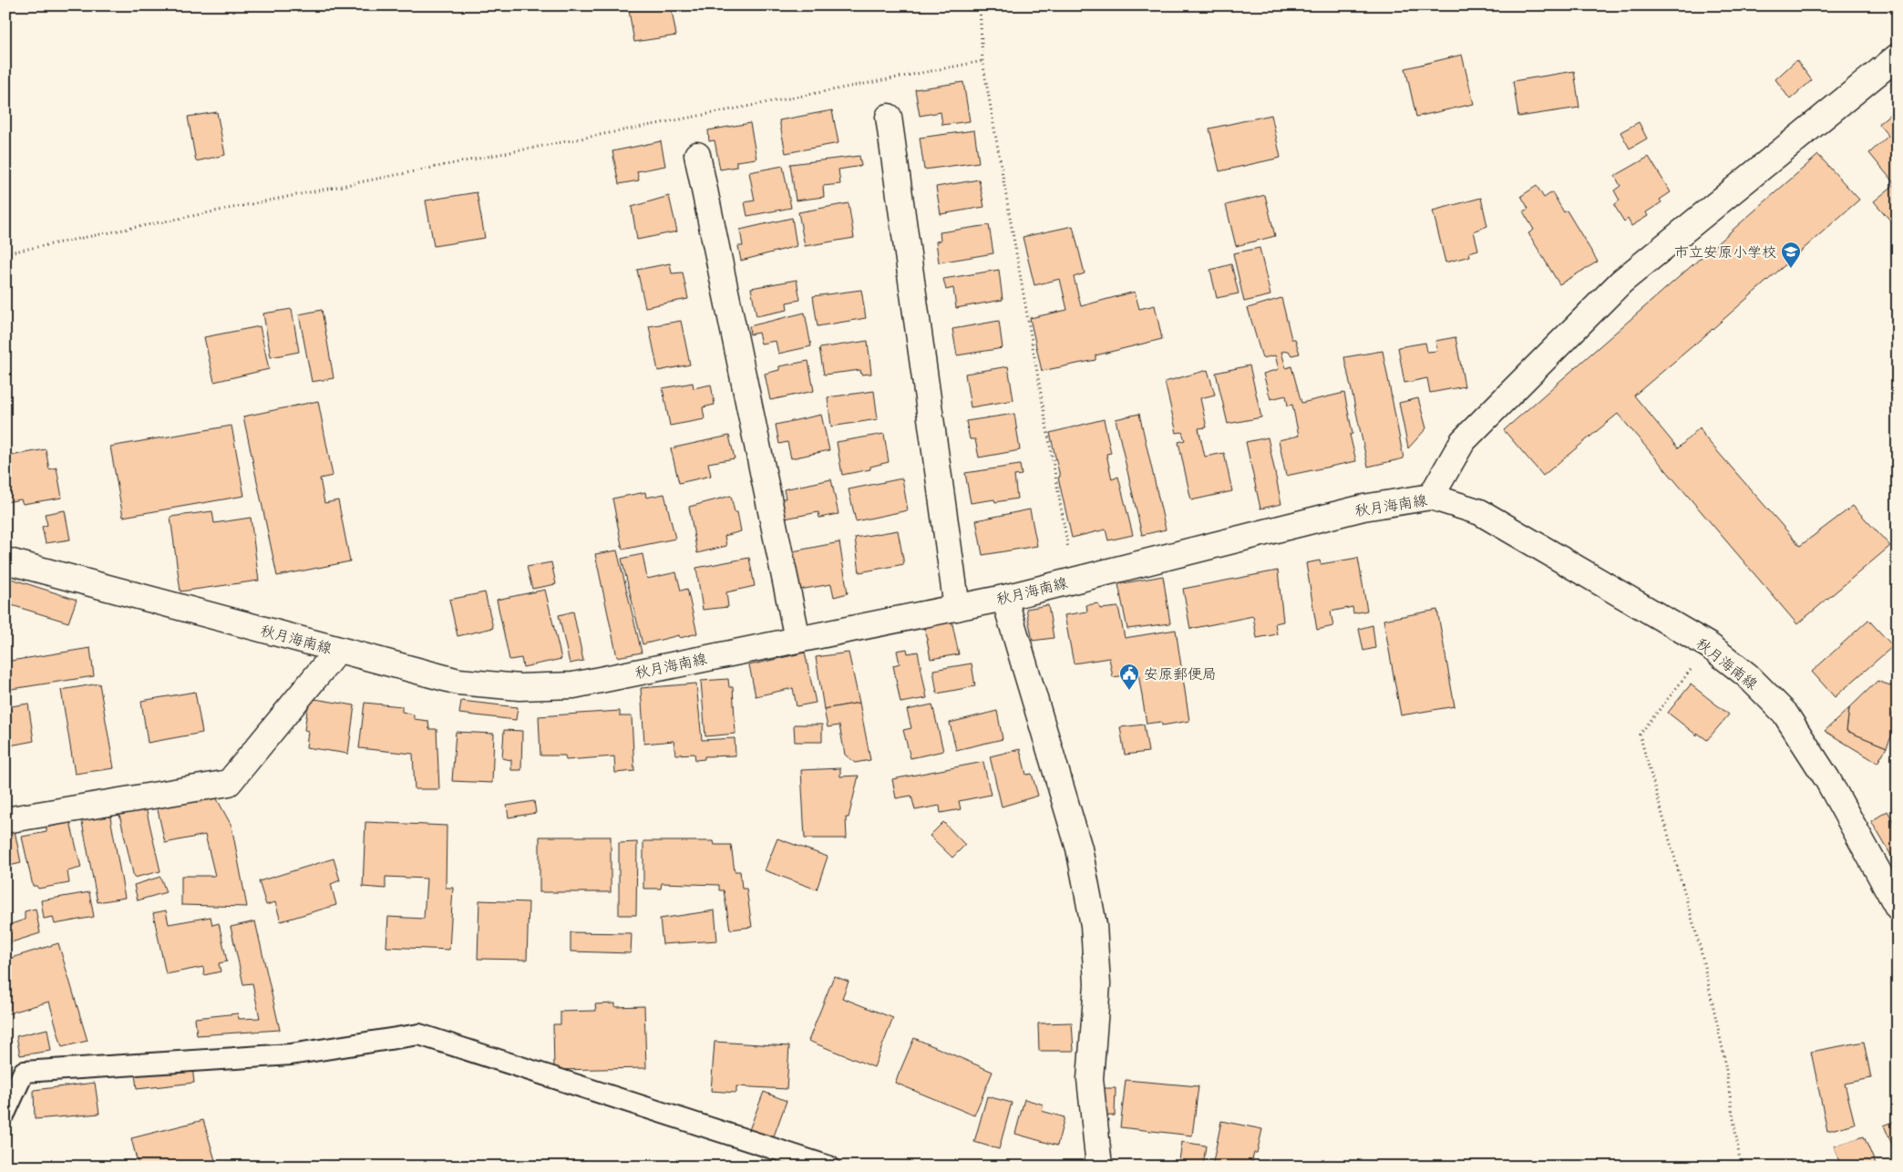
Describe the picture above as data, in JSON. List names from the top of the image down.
{
  "streets": {
    "street": ["秋月海南線"]
  },
  "places": {
    "school or university": ["市立安原小学校"],
    "public building": ["安原郵便局"]
  }
}
